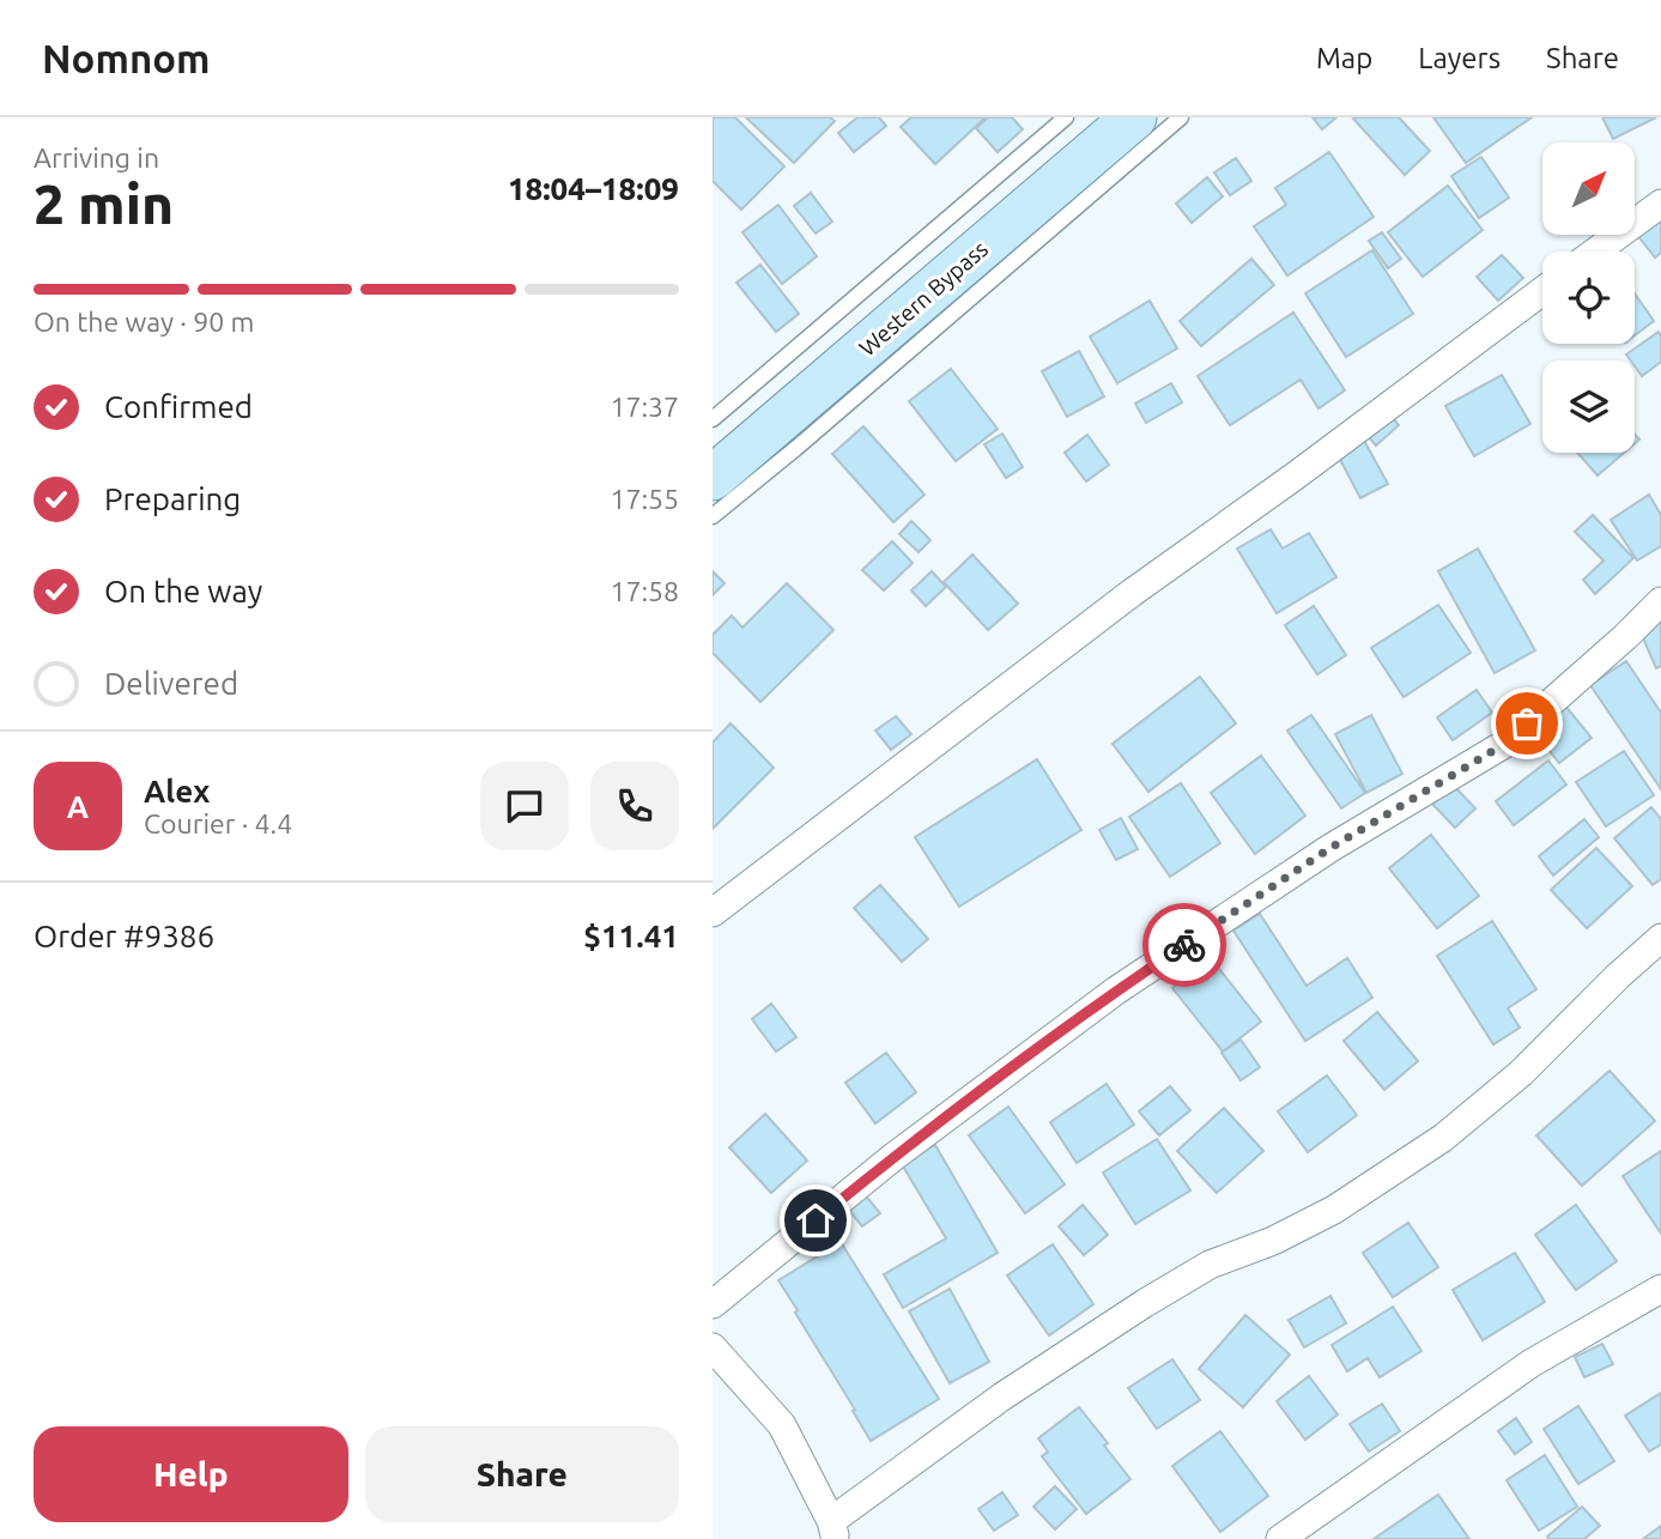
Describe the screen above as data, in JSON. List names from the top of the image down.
{
  "streets": {
    "main road": ["Western Bypass"]
  },
  "north": "top right",
  "page": {
    "header": "Nomnom",
    "nav": ["Map", "Layers", "Share"],
    "heading": ["2 min", "Arriving in", "18:04–18:09"],
    "panel": [
      "Alex",
      "Courier · 4.4",
      "Order #9386",
      "$11.41"
    ],
    "bar": "On the way · 90 m",
    "list": [
      ["Confirmed", "17:37"],
      ["Preparing", "17:55"],
      ["On the way", "17:58"],
      "Delivered"
    ],
    "round": "A",
    "buttons": ["Help", "Share"]
  }
}
